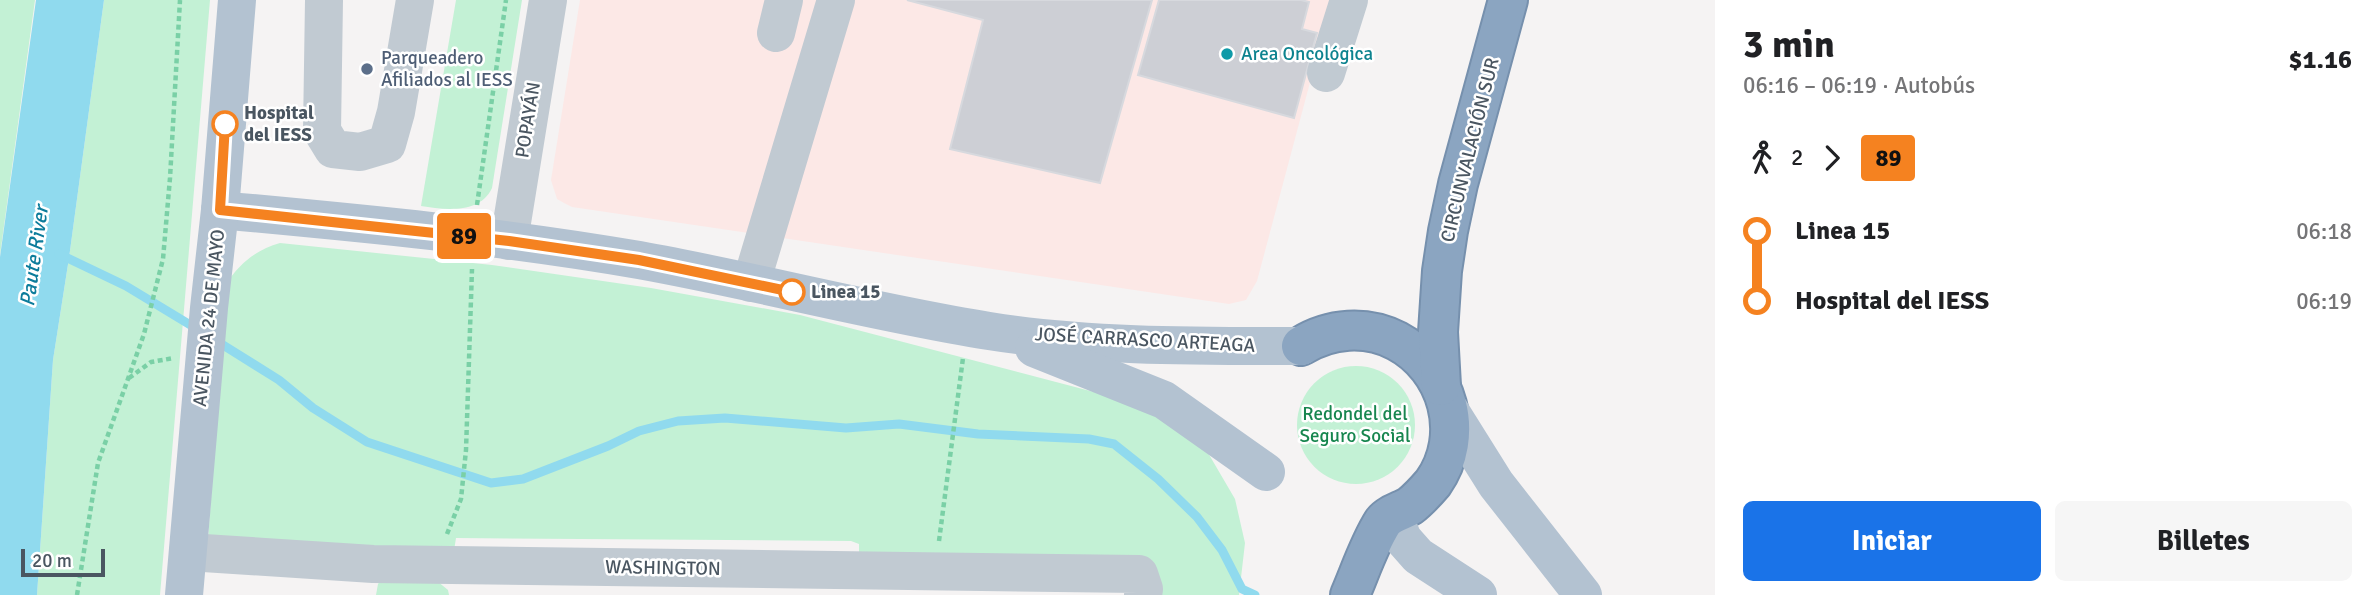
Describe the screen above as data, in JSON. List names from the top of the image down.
{
  "streets": {
    "highway": ["CIRCUNVALACIÓN SUR"],
    "main road": ["AVENIDA 24 DE MAYO", "JOSÉ CARRASCO ARTEAGA"],
    "street": ["POPAYÁN", "WASHINGTON"]
  },
  "crossings": [
    ["POPAYÁN", "JOSÉ CARRASCO ARTEAGA"],
    ["AVENIDA 24 DE MAYO", "JOSÉ CARRASCO ARTEAGA"],
    ["AVENIDA 24 DE MAYO", "WASHINGTON"]
  ],
  "water": ["Paute River"],
  "parks": ["Redondel del Seguro Social"],
  "places": [
    "Area Oncológica",
    "Parqueadero Afiliados al IESS",
    "Hospital del IESS",
    "Linea 15"
  ],
  "lines": ["bus line 89"],
  "scale_bar": "20 m",
  "page": {
    "on_map": "89",
    "heading": ["3 min", "06:16 – 06:19 · Autobús", "$1.16"],
    "legs": ["2", "89"],
    "list": [
      {
        "name": "Linea 15",
        "value": "06:18"
      },
      {
        "name": "Hospital del IESS",
        "value": "06:19"
      }
    ],
    "buttons": ["Iniciar", "Billetes"],
    "scale": "20 m"
  }
}
